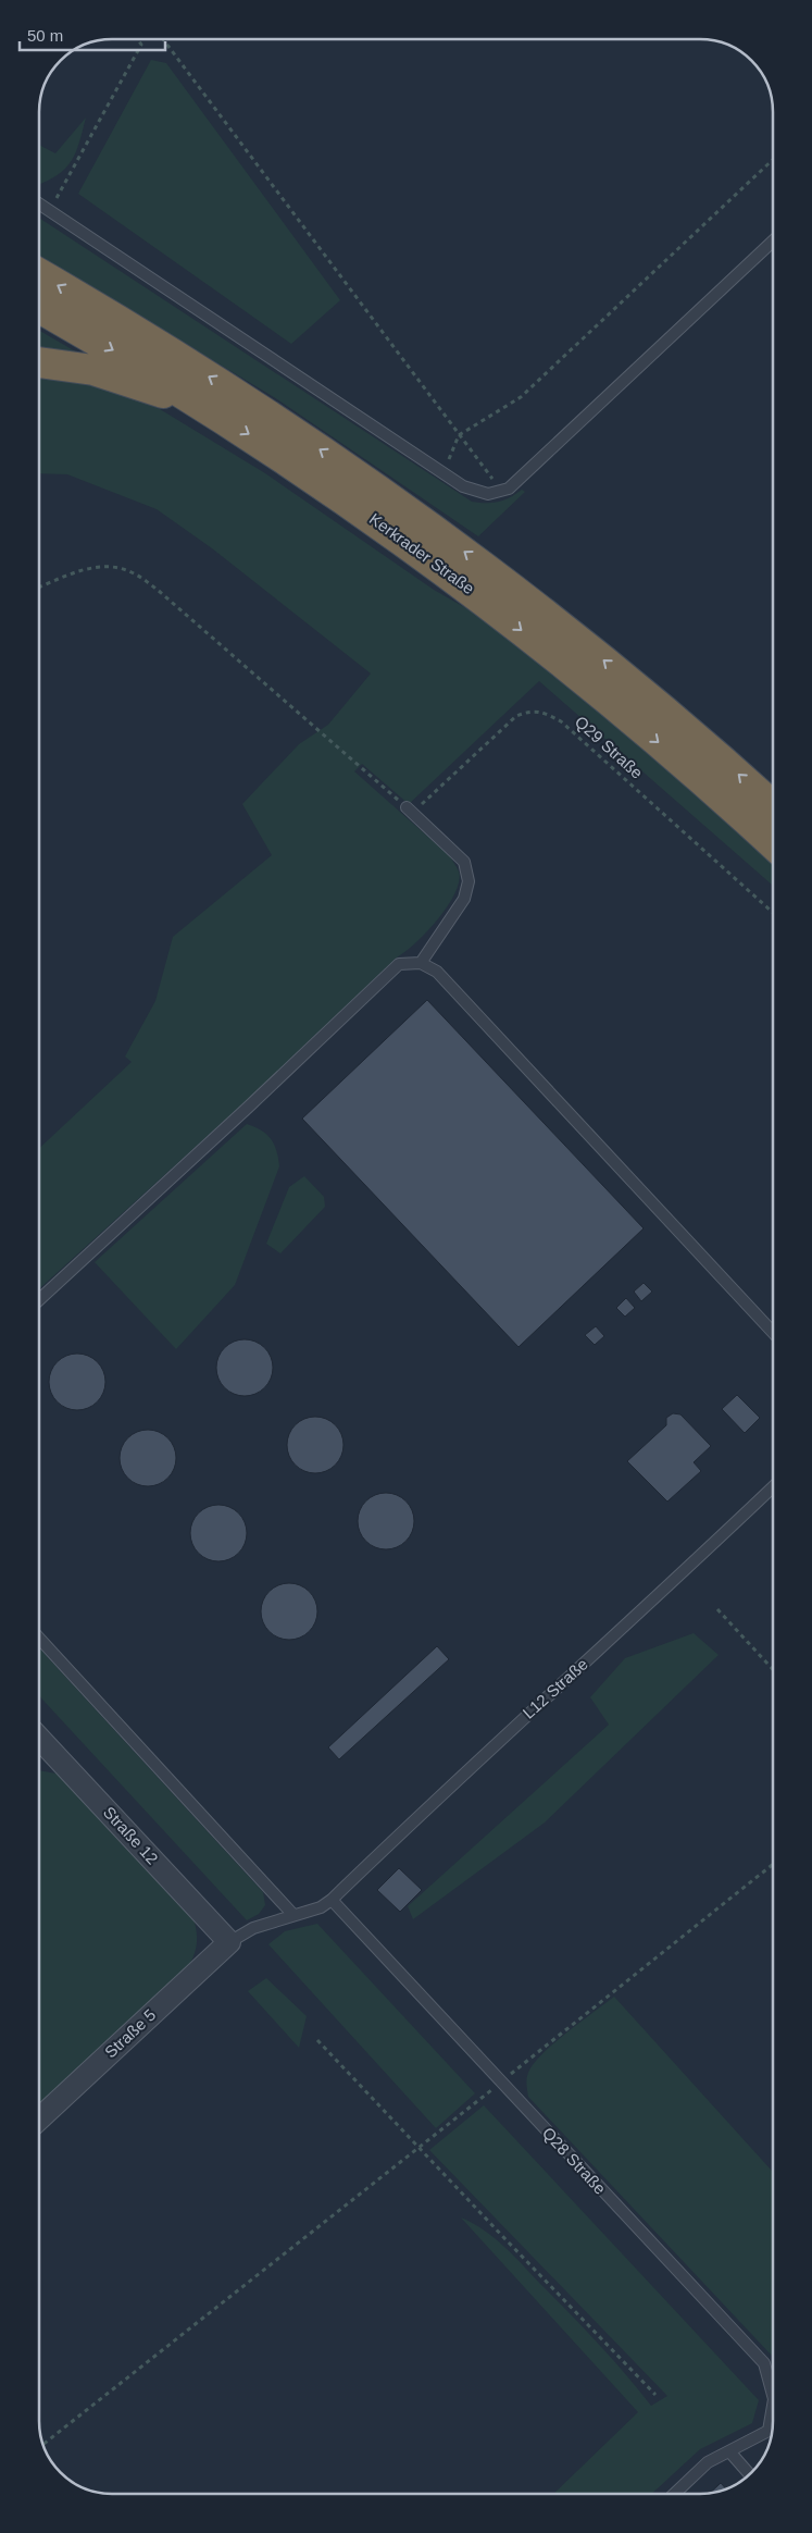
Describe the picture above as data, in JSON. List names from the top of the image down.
{
  "streets": {
    "highway": ["Kerkrader Straße"],
    "street": ["Straße 12", "Straße 5"],
    "lane": ["L12 Straße", "Q28 Straße"],
    "path": ["Q29 Straße"]
  },
  "crossings": [
    ["L12 Straße", "Straße 12"],
    ["L12 Straße", "Straße 5"],
    ["L12 Straße", "Q28 Straße"],
    ["Straße 12", "Straße 5"]
  ],
  "scale_bar": "50 m"
}
